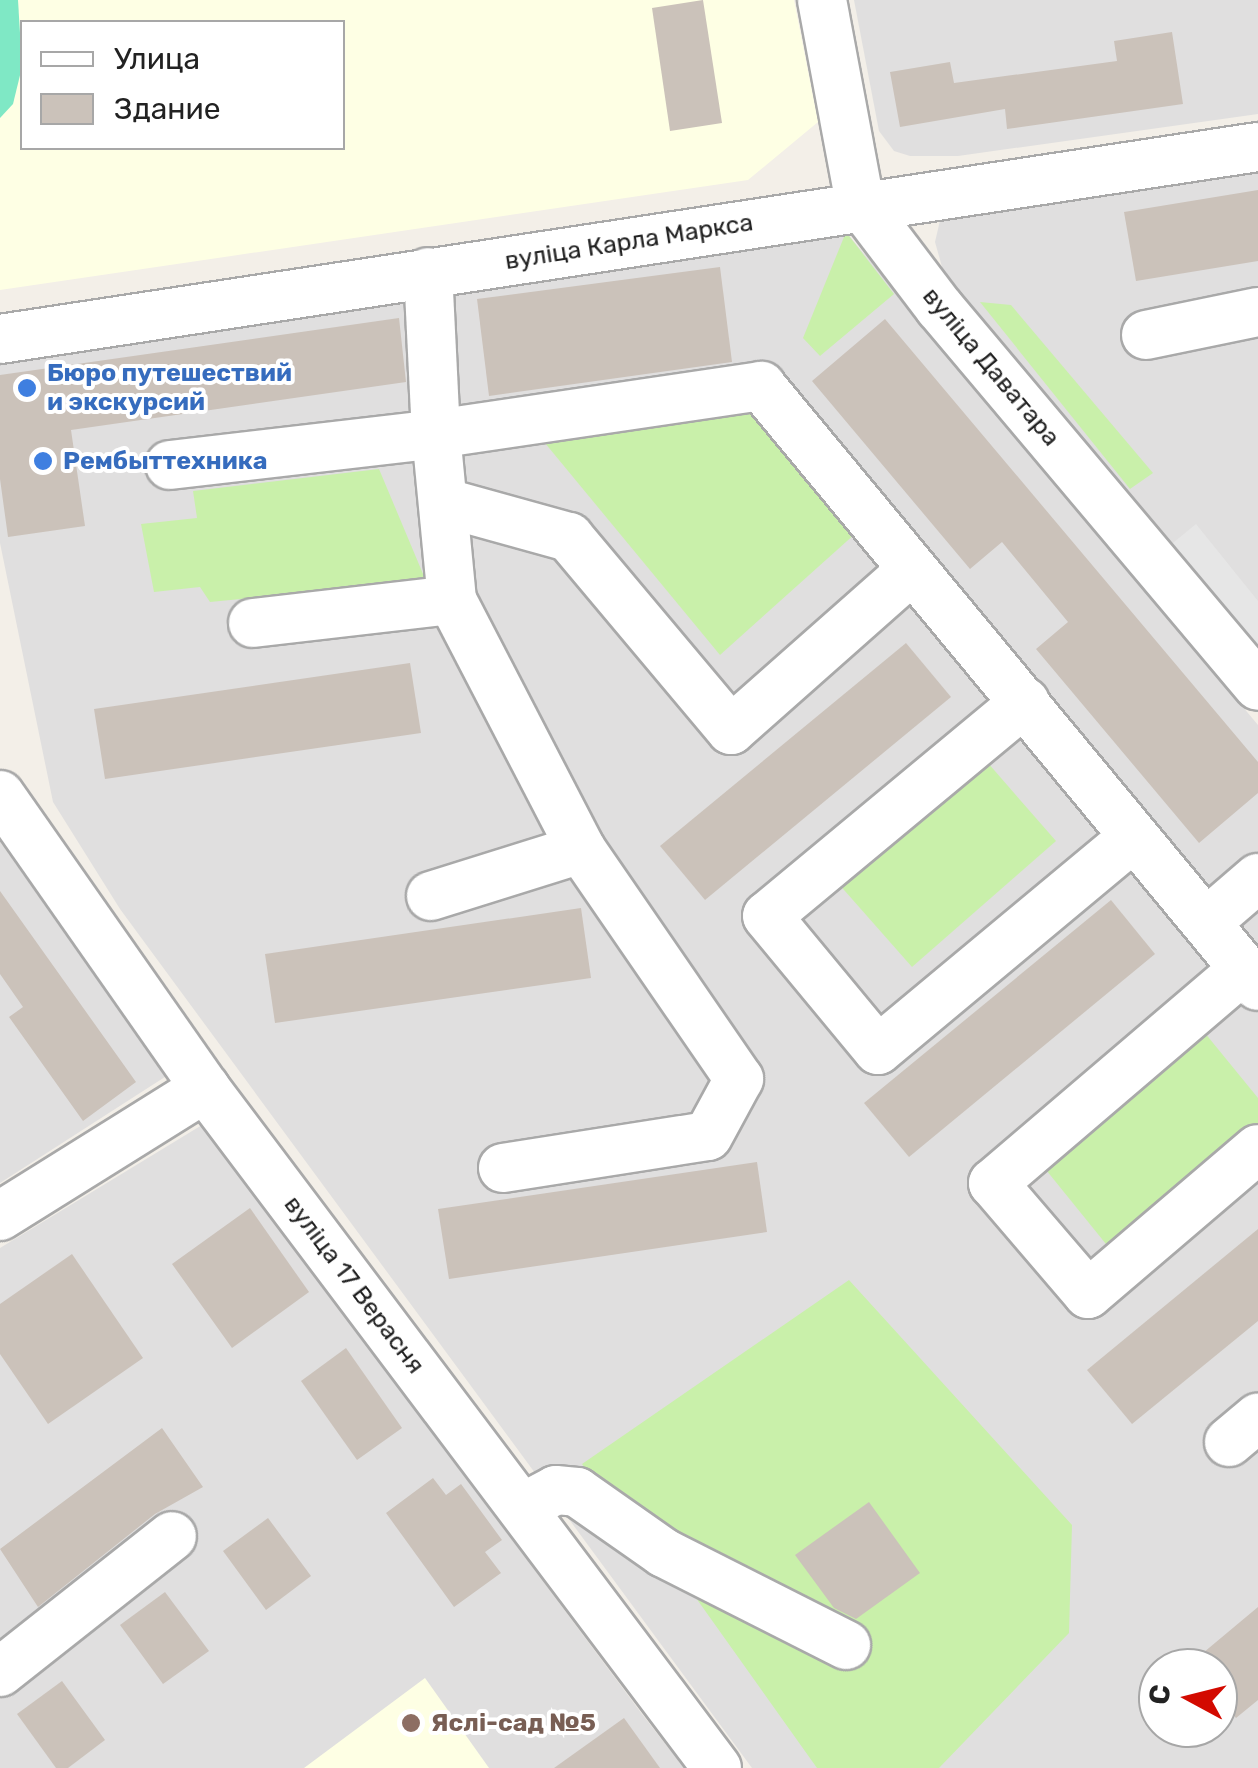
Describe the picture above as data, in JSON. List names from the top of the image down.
{
  "streets": {
    "street": ["вуліца Карла Маркса", "вуліца Даватара", "вуліца 17 Верасня"]
  },
  "crossings": [
    ["вуліца Карла Маркса", "вуліца Даватара"]
  ],
  "places": ["Бюро путешествий и экскурсий", "Рембыттехника", "Яслі-сад №5"],
  "legend": ["Улица", "Здание"],
  "north": "left"
}
